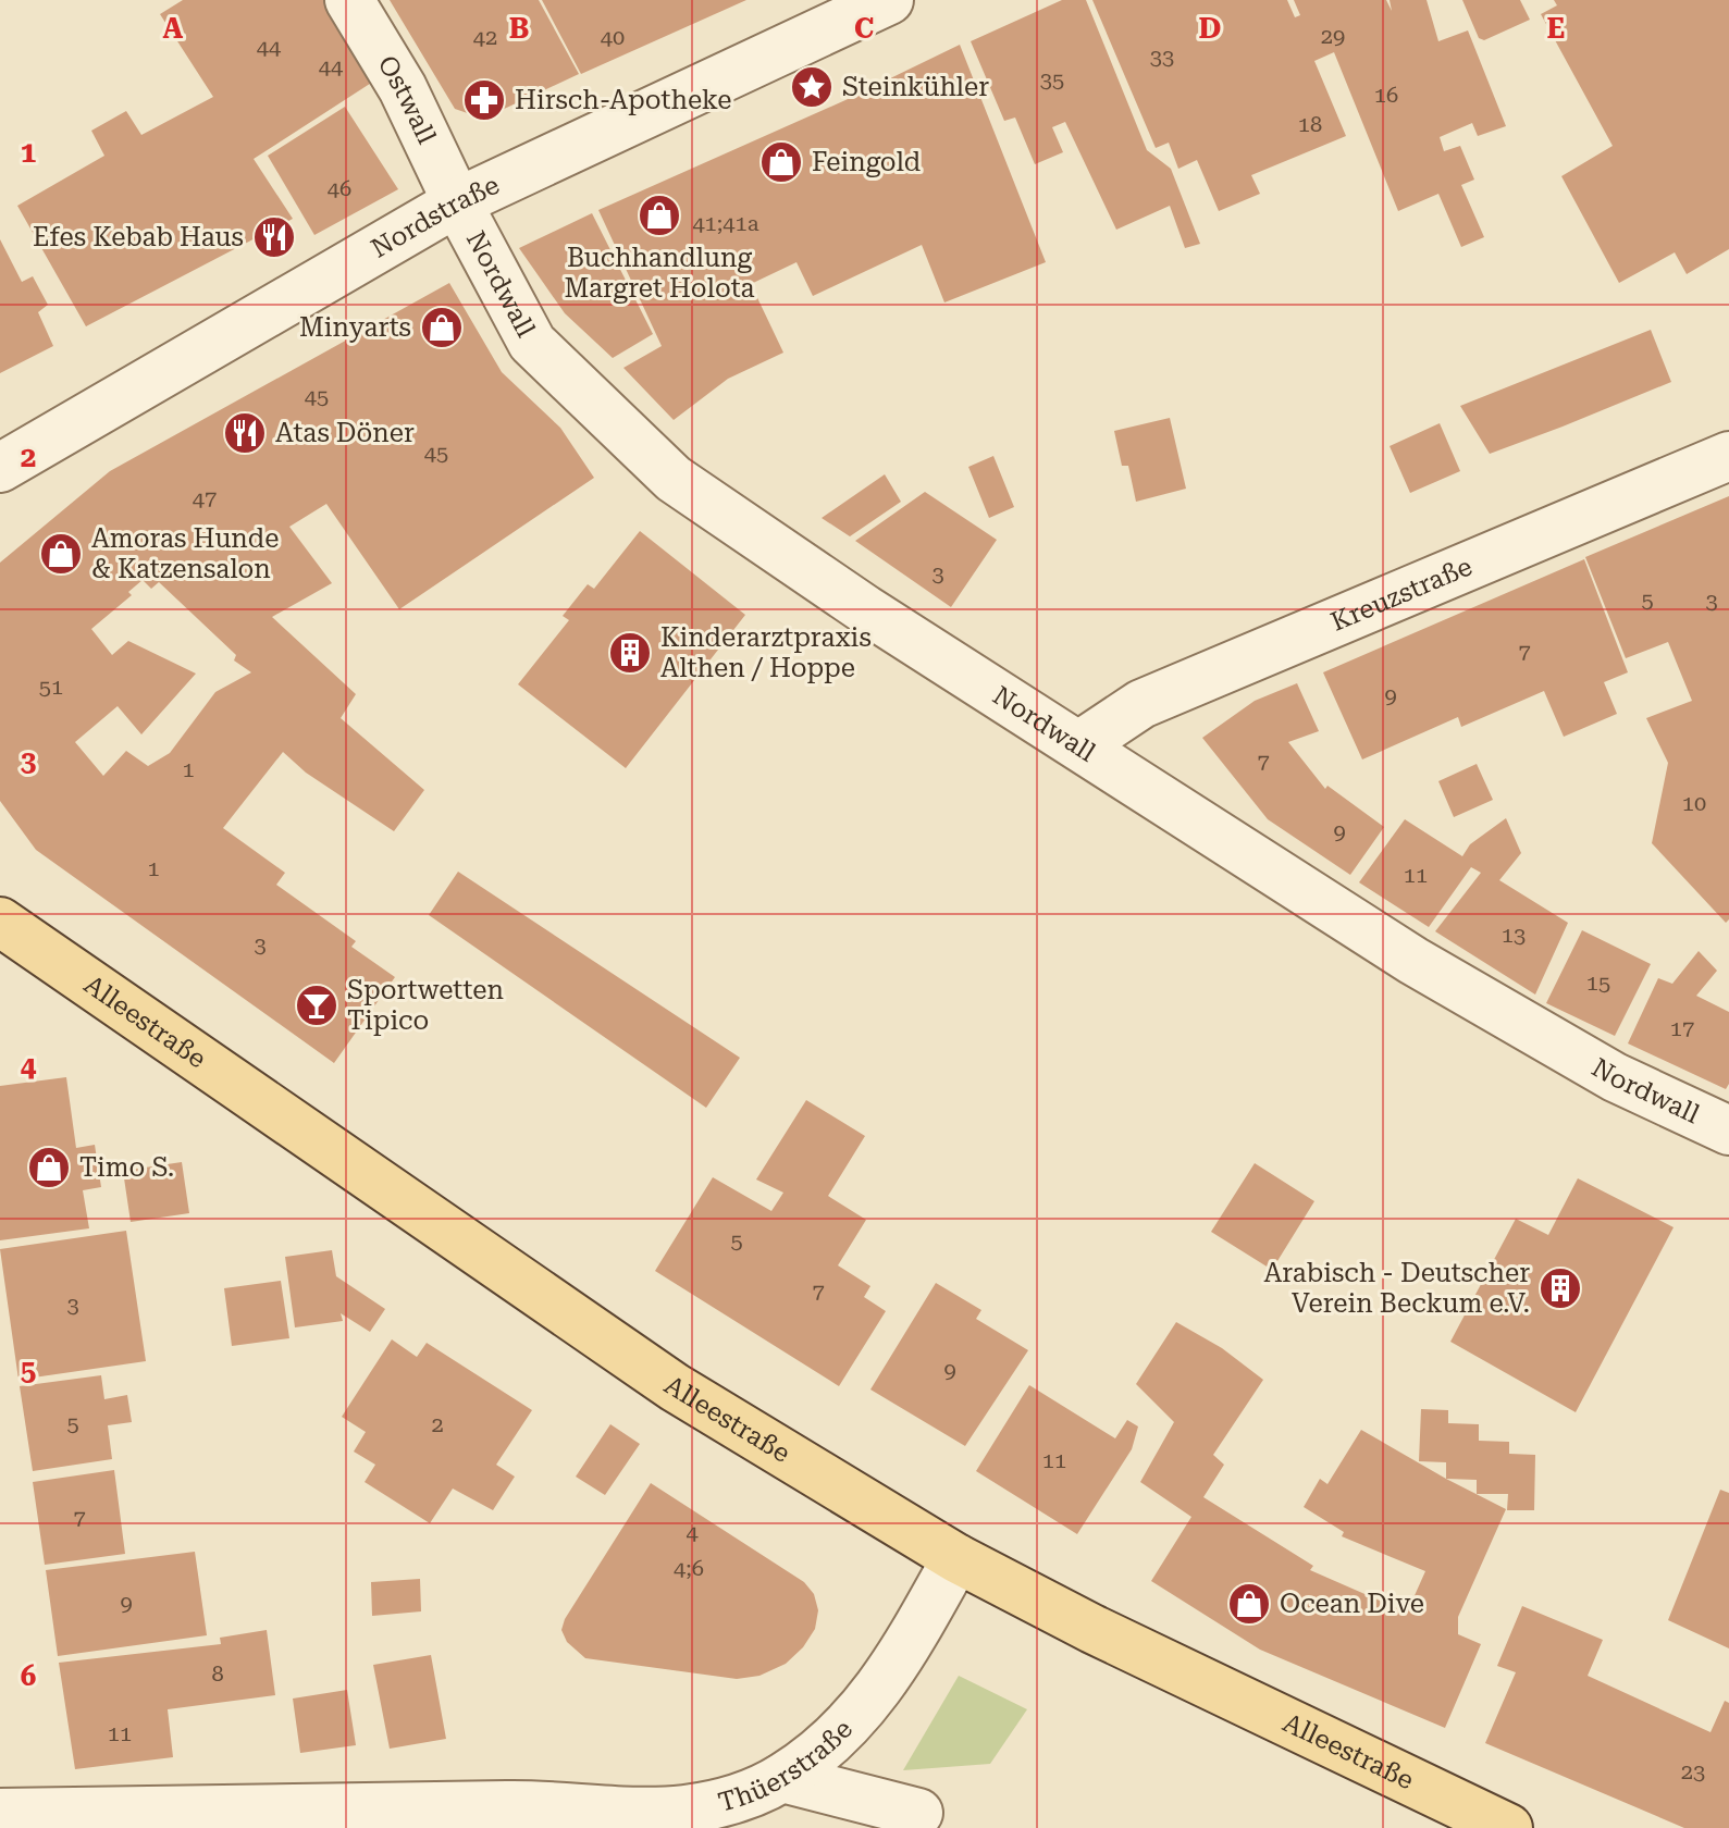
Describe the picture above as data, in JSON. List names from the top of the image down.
{
  "streets": {
    "main road": ["Alleestraße"],
    "street": [
      "Ostwall",
      "Nordstraße",
      "Nordwall",
      "Kreuzstraße",
      "Thüerstraße"
    ]
  },
  "crossings": [
    ["Ostwall", "Nordstraße"],
    ["Ostwall", "Nordwall"],
    ["Nordstraße", "Nordwall"],
    ["Nordwall", "Kreuzstraße"],
    ["Alleestraße", "Thüerstraße"]
  ],
  "places": {
    "place": ["Steinkühler"],
    "pharmacy": ["Hirsch-Apotheke"],
    "shop": [
      "Feingold",
      "Buchhandlung Margret Holota",
      "Minyarts",
      "Amoras Hunde & Katzensalon",
      "Timo S.",
      "Ocean Dive"
    ],
    "restaurant": ["Efes Kebab Haus", "Atas Döner"],
    "building": ["Kinderarztpraxis Althen / Hoppe", "Arabisch - Deutscher Verein Beckum e.V."],
    "bar": ["Sportwetten Tipico"]
  },
  "house_numbers": [
    "29",
    "42",
    "40",
    "44",
    "33",
    "44",
    "35",
    "16",
    "18",
    "46",
    "41;41a",
    "45",
    "45",
    "47",
    "3",
    "5",
    "3",
    "7",
    "51",
    "9",
    "7",
    "1",
    "10",
    "9",
    "1",
    "11",
    "13",
    "3",
    "15",
    "17",
    "5",
    "7",
    "3",
    "9",
    "5",
    "2",
    "11",
    "7",
    "4",
    "4;6",
    "9",
    "8",
    "11",
    "23"
  ],
  "grid": {
    "columns": [
      "A",
      "B",
      "C",
      "D",
      "E"
    ],
    "rows": [
      "1",
      "2",
      "3",
      "4",
      "5",
      "6"
    ]
  }
}
